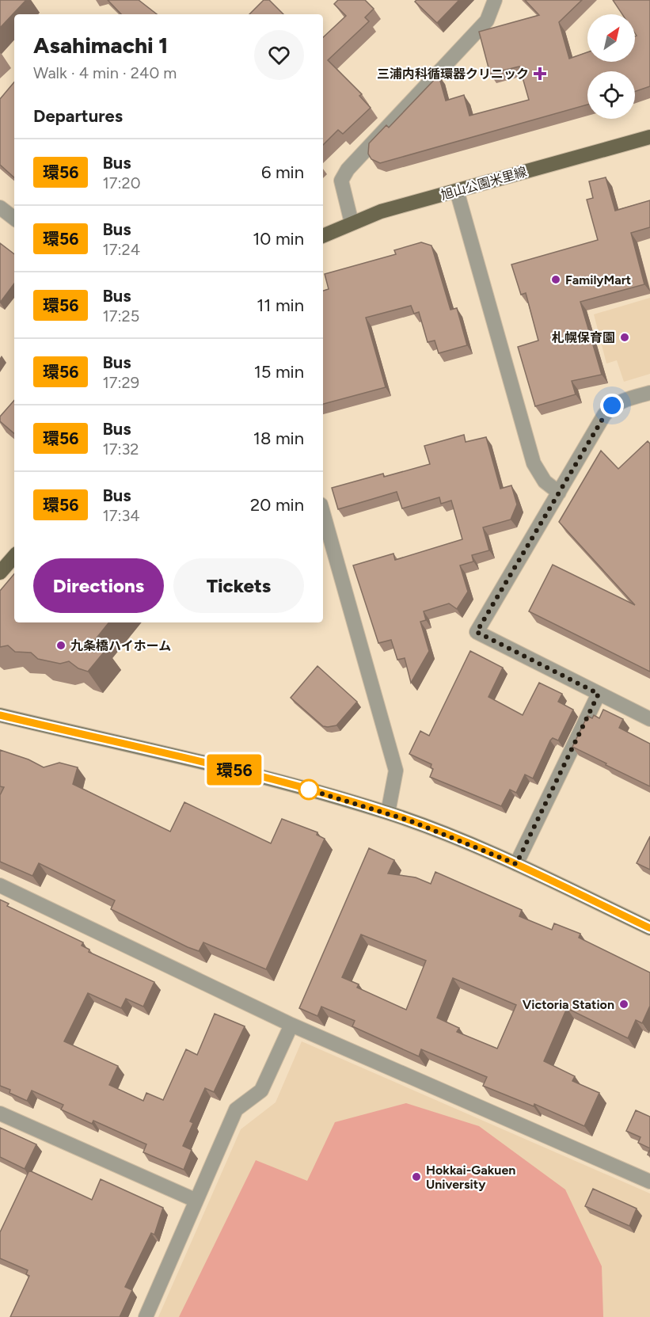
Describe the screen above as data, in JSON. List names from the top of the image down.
{
  "streets": {
    "main road": ["旭山公園米里線"]
  },
  "places": {
    "health": ["三浦内科循環器クリニック"],
    "other": [
      "FamilyMart",
      "札幌保育園",
      "九条橋ハイホーム",
      "Victoria Station",
      "Hokkai-Gakuen University"
    ]
  },
  "lines": ["bus line 環56"],
  "north": "top right",
  "page": {
    "on_map": "環56",
    "heading": [
      ["Asahimachi 1", "Walk · 4 min · 240 m"],
      "Departures"
    ],
    "list": [
      {
        "mark": "環56",
        "name": "Bus",
        "note": "17:20",
        "value": "6 min"
      },
      {
        "mark": "環56",
        "name": "Bus",
        "note": "17:24",
        "value": "10 min"
      },
      {
        "mark": "環56",
        "name": "Bus",
        "note": "17:25",
        "value": "11 min"
      },
      {
        "mark": "環56",
        "name": "Bus",
        "note": "17:29",
        "value": "15 min"
      },
      {
        "mark": "環56",
        "name": "Bus",
        "note": "17:32",
        "value": "18 min"
      },
      {
        "mark": "環56",
        "name": "Bus",
        "note": "17:34",
        "value": "20 min"
      }
    ],
    "buttons": ["Directions", "Tickets"]
  }
}
